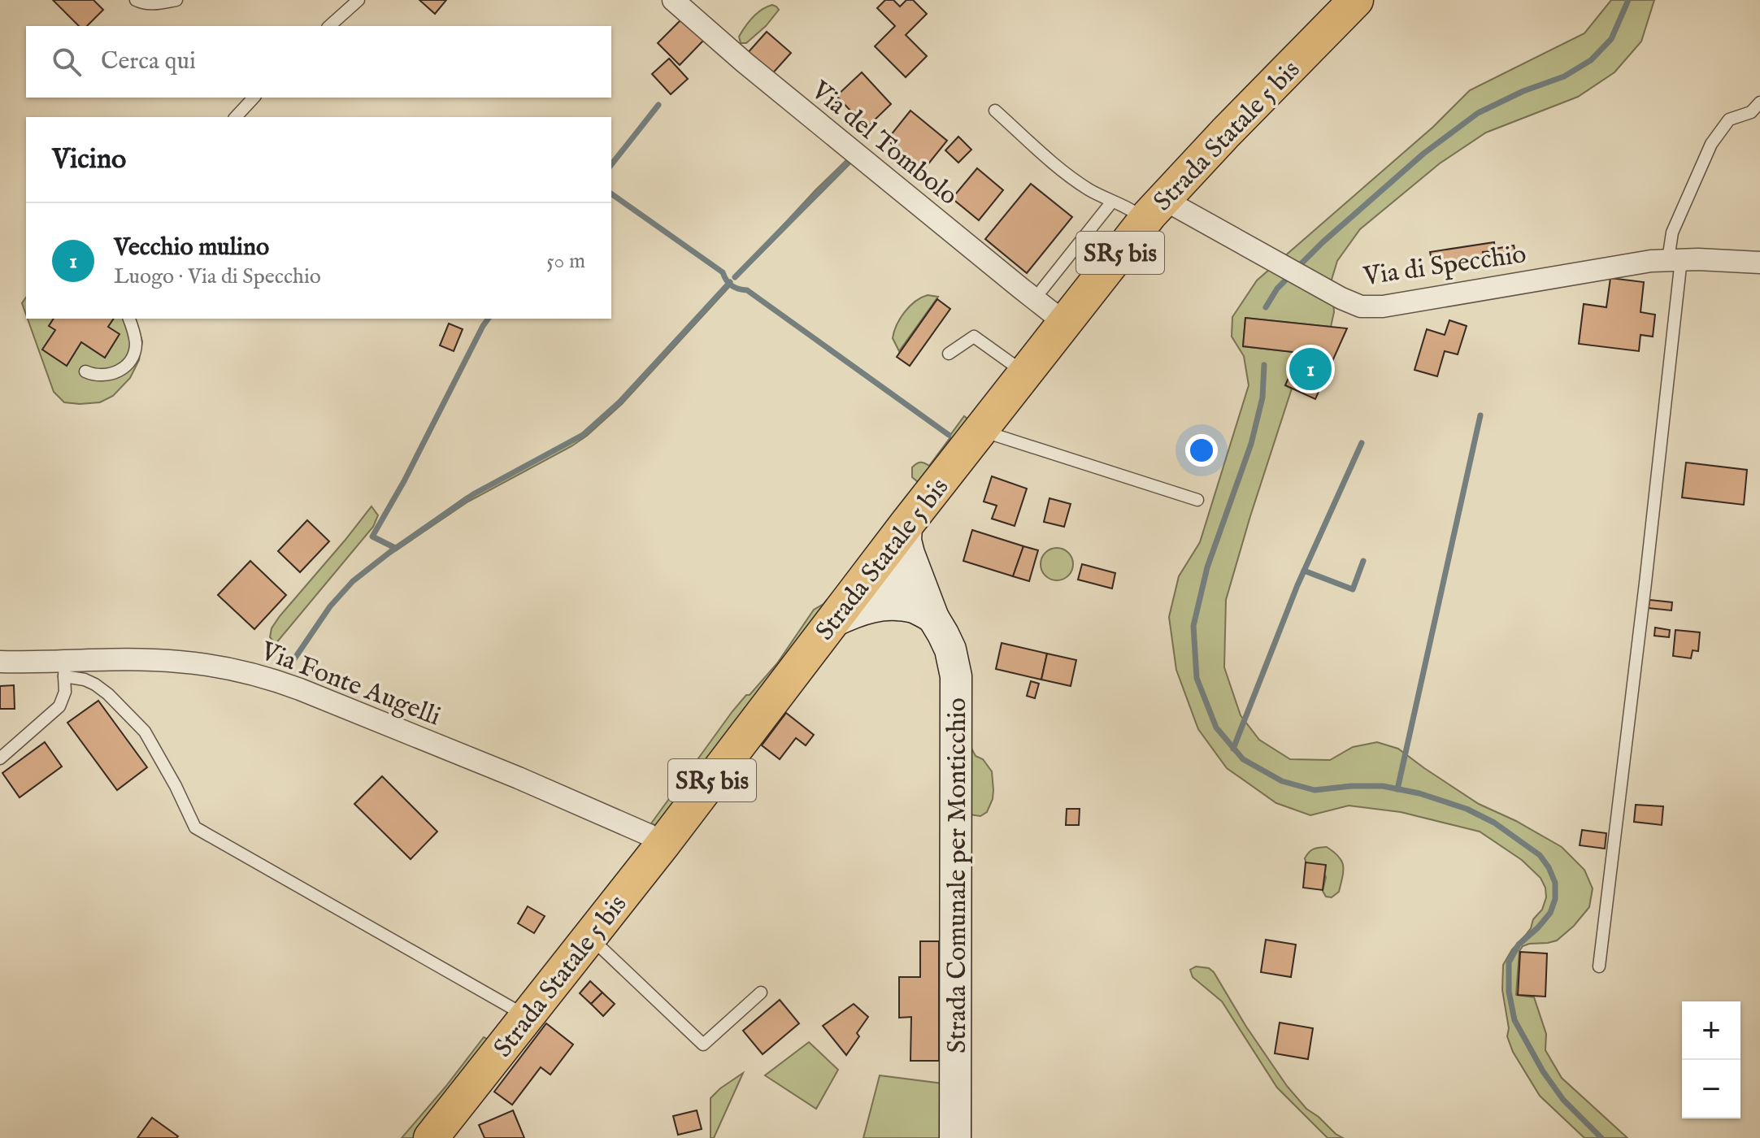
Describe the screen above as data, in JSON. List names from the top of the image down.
{
  "streets": {
    "main road": ["Strada Statale 5 bis", "SR5 bis", "Strada Comunale per Monticchio"],
    "street": ["Via del Tombolo", "Via di Specchio", "Via Fonte Augelli"]
  },
  "crossings": [
    ["Strada Statale 5 bis", "Via del Tombolo"],
    ["Strada Statale 5 bis", "Via di Specchio"],
    ["Strada Statale 5 bis", "Via Fonte Augelli"],
    ["Strada Statale 5 bis", "Strada Comunale per Monticchio"]
  ],
  "page": {
    "search": "Cerca qui",
    "heading": "Vicino",
    "list": [
      {
        "mark": "1",
        "name": "Vecchio mulino",
        "note": "Luogo · Via di Specchio",
        "value": "50 m"
      }
    ],
    "pins": "1",
    "map_buttons": ["+", "−"]
  }
}
